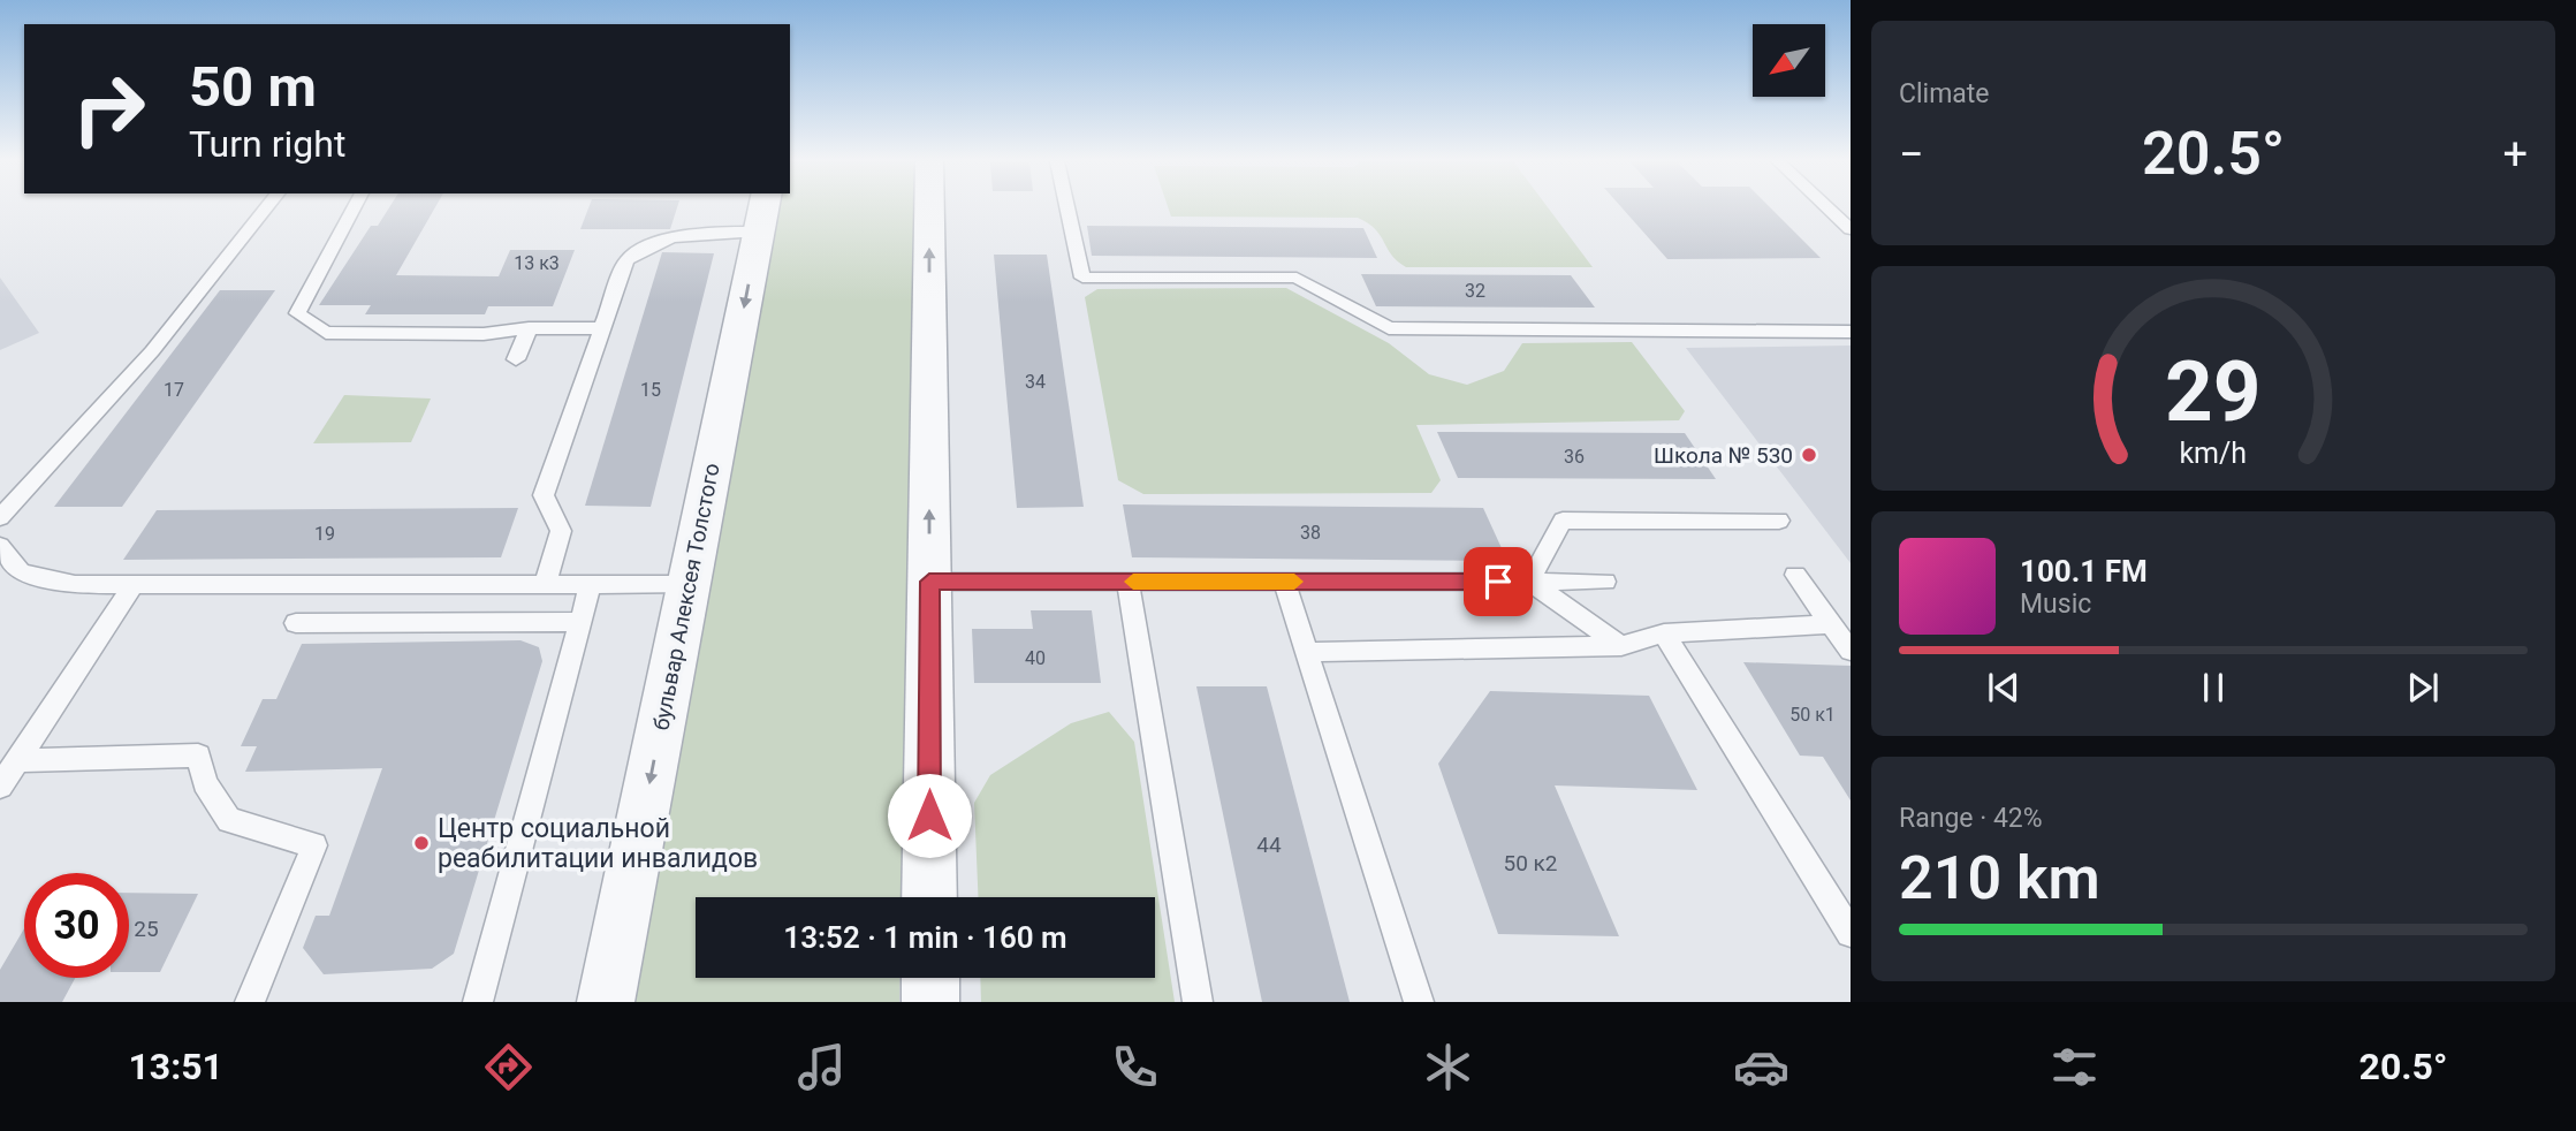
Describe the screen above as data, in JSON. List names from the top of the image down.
{
  "streets": {
    "street": ["бульвар Алексея Толстого"]
  },
  "places": ["Школа № 530", "Центр социальной реабилитации инвалидов"],
  "house_numbers": [
    "13 к3",
    "32",
    "34",
    "17",
    "15",
    "36",
    "38",
    "19",
    "40",
    "50 к1",
    "44",
    "50 к2",
    "25"
  ],
  "north": "bottom left",
  "page": {
    "tile": [
      "Climate",
      ["Range · 42%", "210 km"]
    ],
    "turn": ["50 m", "Turn right"],
    "heat": ["−", "20.5°", "+"],
    "song": ["100.1 FM", "Music"],
    "limit": "30",
    "trip": "13:52 · 1 min · 160 m",
    "tabs": ["13:51", "20.5°"],
    "gauge": ["29", "km/h"]
  }
}
